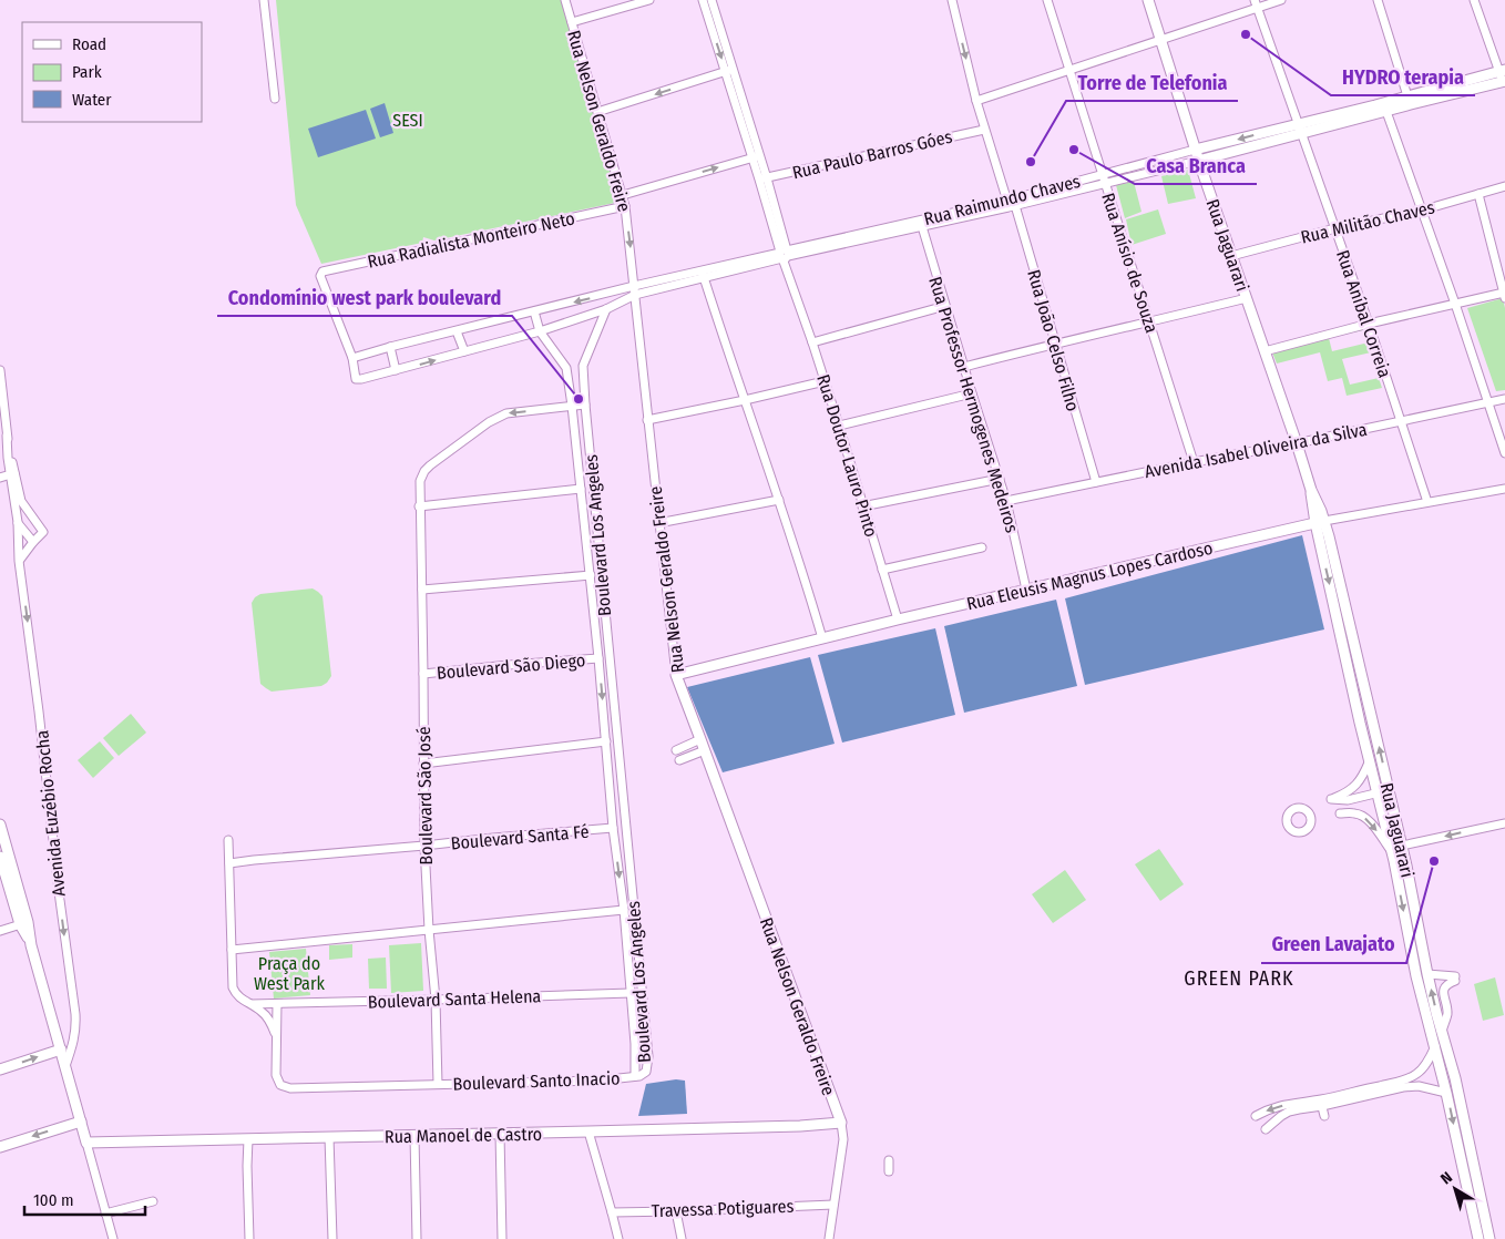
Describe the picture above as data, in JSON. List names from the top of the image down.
{
  "streets": {
    "main road": [
      "Rua Nelson Geraldo Freire",
      "Rua Raimundo Chaves",
      "Rua Jaguarari",
      "Rua Eleusis Magnus Lopes Cardoso",
      "Rua Manoel de Castro"
    ],
    "street": [
      "Rua Paulo Barros Góes",
      "Rua Militão Chaves",
      "Rua Radialista Monteiro Neto",
      "Rua Anísio de Souza",
      "Rua Aníbal Correia",
      "Rua João Celso Filho",
      "Rua Professor Hermogenes Medeiros",
      "Avenida Isabel Oliveira da Silva",
      "Rua Doutor Lauro Pinto",
      "Boulevard Los Angeles",
      "Boulevard São Diego",
      "Boulevard São José",
      "Avenida Euzébio Rocha",
      "Boulevard Santa Fé",
      "Boulevard Santa Helena",
      "Boulevard Santo Inacio",
      "Travessa Potiguares"
    ]
  },
  "crossings": [
    ["Rua Nelson Geraldo Freire", "Rua Raimundo Chaves"],
    ["Rua Nelson Geraldo Freire", "Rua Radialista Monteiro Neto"],
    ["Rua Nelson Geraldo Freire", "Rua Eleusis Magnus Lopes Cardoso"],
    ["Rua Nelson Geraldo Freire", "Rua Manoel de Castro"],
    ["Rua Nelson Geraldo Freire", "Travessa Potiguares"],
    ["Rua Paulo Barros Góes", "Rua João Celso Filho"],
    ["Rua Paulo Barros Góes", "Rua Doutor Lauro Pinto"],
    ["Rua Raimundo Chaves", "Rua Radialista Monteiro Neto"],
    ["Rua Raimundo Chaves", "Rua Jaguarari"],
    ["Rua Raimundo Chaves", "Rua Anísio de Souza"],
    ["Rua Raimundo Chaves", "Rua Aníbal Correia"],
    ["Rua Raimundo Chaves", "Rua João Celso Filho"],
    ["Rua Raimundo Chaves", "Rua Professor Hermogenes Medeiros"],
    ["Rua Raimundo Chaves", "Rua Doutor Lauro Pinto"],
    ["Rua Raimundo Chaves", "Boulevard Los Angeles"],
    ["Rua Militão Chaves", "Rua Jaguarari"],
    ["Rua Militão Chaves", "Rua Aníbal Correia"],
    ["Rua Jaguarari", "Avenida Isabel Oliveira da Silva"],
    ["Rua Jaguarari", "Rua Eleusis Magnus Lopes Cardoso"],
    ["Rua Anísio de Souza", "Avenida Isabel Oliveira da Silva"],
    ["Rua Aníbal Correia", "Avenida Isabel Oliveira da Silva"],
    ["Rua Aníbal Correia", "Rua Eleusis Magnus Lopes Cardoso"],
    ["Rua João Celso Filho", "Avenida Isabel Oliveira da Silva"],
    ["Rua Professor Hermogenes Medeiros", "Avenida Isabel Oliveira da Silva"],
    ["Rua Professor Hermogenes Medeiros", "Rua Eleusis Magnus Lopes Cardoso"],
    ["Rua Doutor Lauro Pinto", "Rua Eleusis Magnus Lopes Cardoso"],
    ["Boulevard Los Angeles", "Boulevard São Diego"],
    ["Boulevard Los Angeles", "Boulevard São José"],
    ["Boulevard Los Angeles", "Boulevard Santa Fé"],
    ["Boulevard Los Angeles", "Boulevard Santa Helena"],
    ["Boulevard Los Angeles", "Boulevard Santo Inacio"],
    ["Boulevard São Diego", "Boulevard São José"],
    ["Boulevard São José", "Boulevard Santa Fé"],
    ["Boulevard São José", "Boulevard Santa Helena"],
    ["Boulevard São José", "Boulevard Santo Inacio"]
  ],
  "one_way": ["Avenida Euzébio Rocha"],
  "districts": ["GREEN PARK"],
  "parks": ["SESI", "Praça do West Park"],
  "places": [
    "HYDRO terapia",
    "Casa Branca",
    "Torre de Telefonia",
    "Condomínio west park boulevard",
    "Green Lavajato"
  ],
  "legend": ["Road", "Park", "Water"],
  "scale_bar": "100 m",
  "north": "top left"
}
